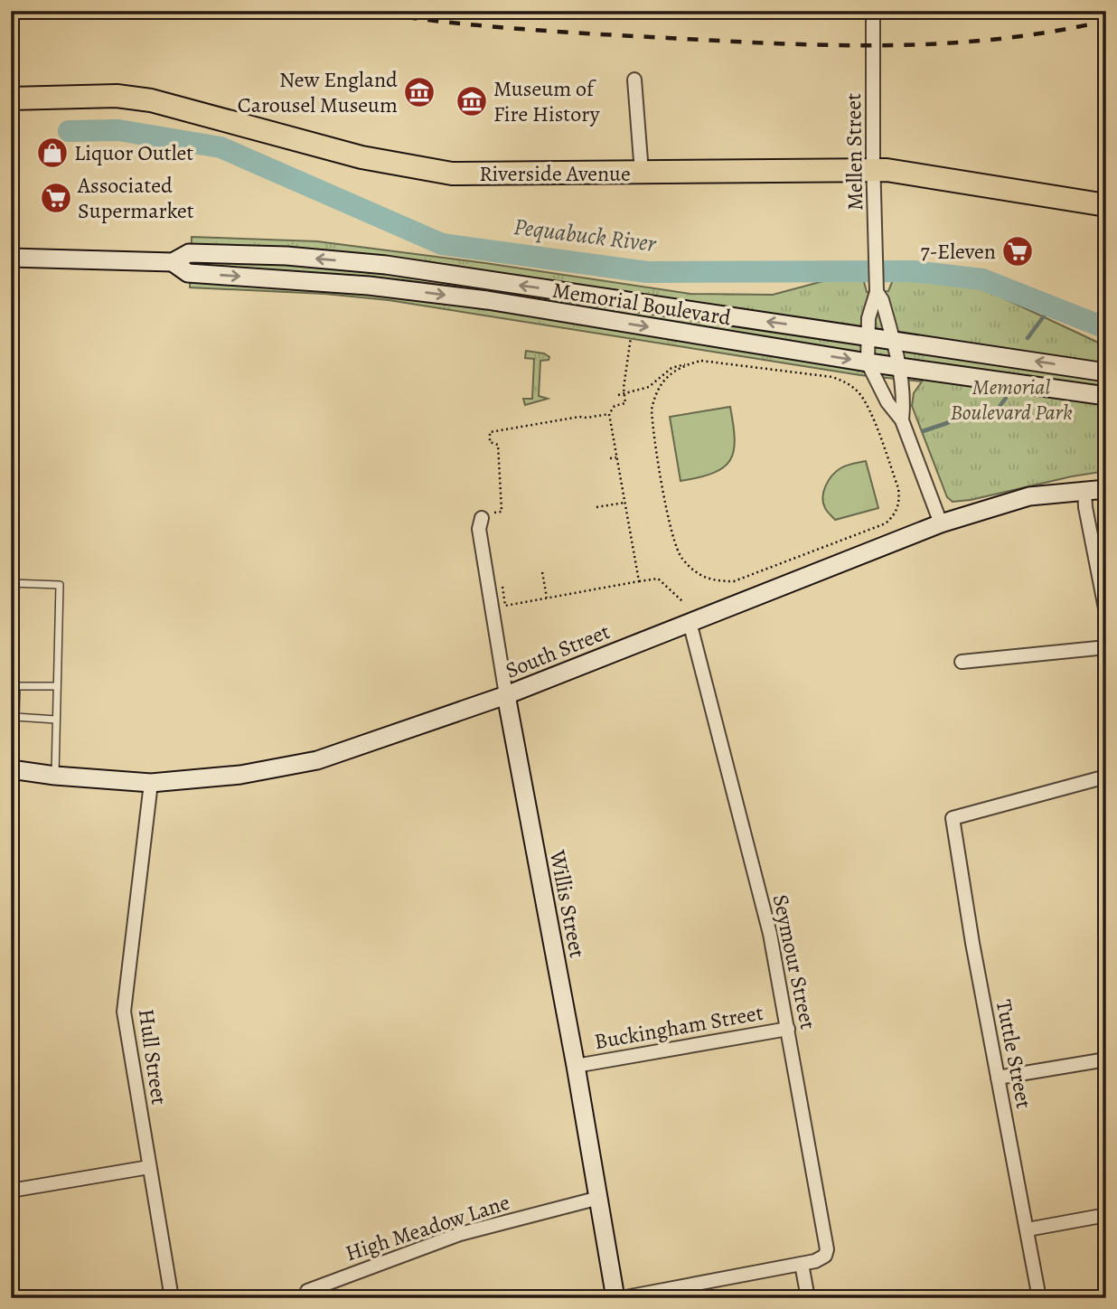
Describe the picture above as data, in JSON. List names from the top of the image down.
{
  "streets": {
    "highway": ["Riverside Avenue"],
    "main road": ["Memorial Boulevard", "South Street", "Willis Street"],
    "street": [
      "Mellen Street",
      "Seymour Street",
      "Buckingham Street",
      "Tuttle Street",
      "Hull Street",
      "High Meadow Lane"
    ]
  },
  "crossings": [
    ["Mellen Street", "Riverside Avenue"],
    ["Mellen Street", "Memorial Boulevard"],
    ["Mellen Street", "South Street"],
    ["South Street", "Willis Street"],
    ["South Street", "Seymour Street"],
    ["South Street", "Hull Street"],
    ["Willis Street", "Buckingham Street"],
    ["Willis Street", "High Meadow Lane"],
    ["Seymour Street", "Buckingham Street"]
  ],
  "water": ["Pequabuck River"],
  "parks": ["Memorial Boulevard Park"],
  "places": {
    "museum": ["New England Carousel Museum", "Museum of Fire History"],
    "shop": ["Liquor Outlet"],
    "supermarket": ["Associated Supermarket", "7-Eleven"]
  }
}
